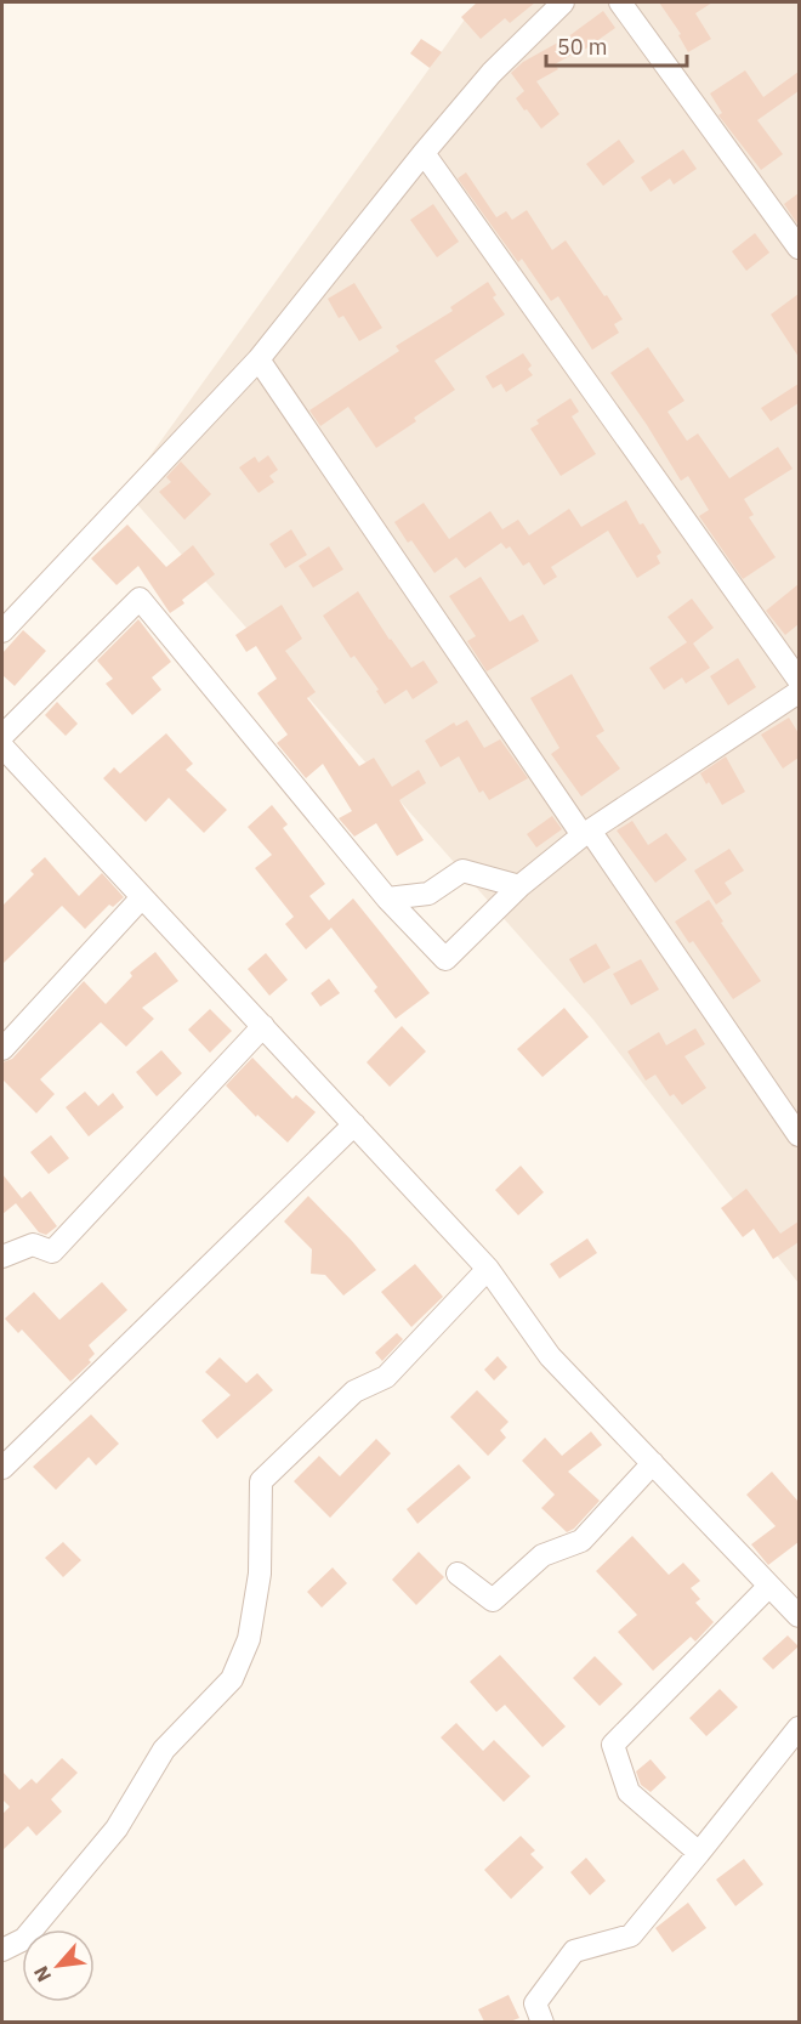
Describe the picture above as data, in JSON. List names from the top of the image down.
{
  "scale_bar": "50 m",
  "north": "bottom left"
}
